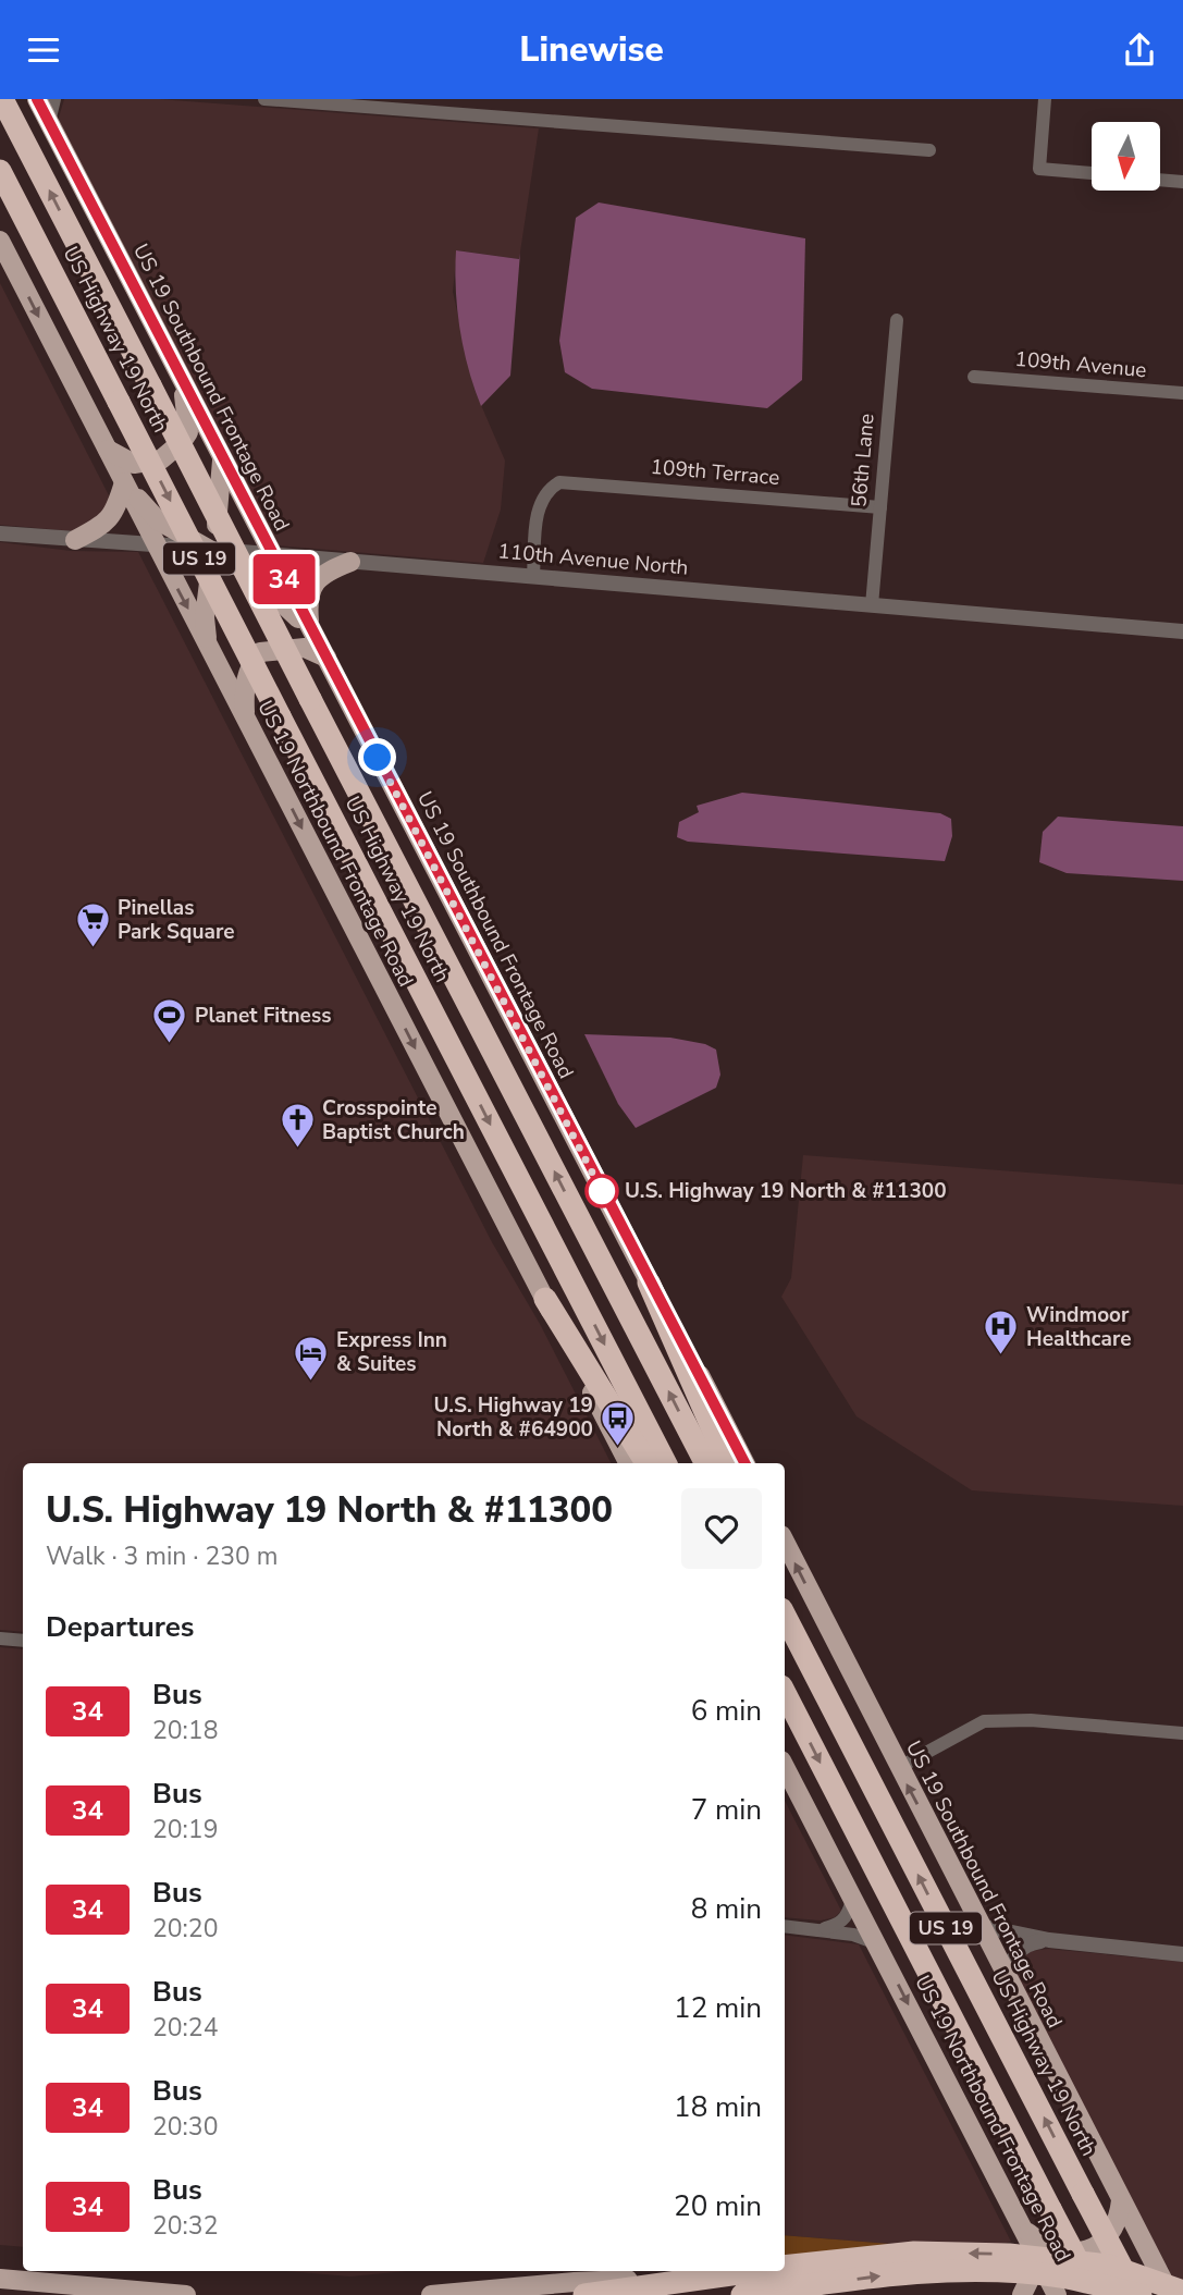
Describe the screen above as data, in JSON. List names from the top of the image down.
{
  "streets": {
    "highway": ["US Highway 19 North", "US 19"],
    "main road": ["US 19 Southbound Frontage Road", "US 19 Northbound Frontage Road"],
    "street": [
      "109th Avenue",
      "56th Lane",
      "109th Terrace",
      "110th Avenue North"
    ]
  },
  "crossings": [
    ["US 19 Southbound Frontage Road", "110th Avenue North"],
    ["56th Lane", "109th Terrace"],
    ["56th Lane", "110th Avenue North"],
    ["109th Terrace", "110th Avenue North"],
    ["110th Avenue North", "US 19 Northbound Frontage Road"]
  ],
  "one_way": ["US 19 Northbound Frontage Road"],
  "places": {
    "supermarket": ["Pinellas Park Square"],
    "sports": ["Planet Fitness"],
    "church": ["Crosspointe Baptist Church"],
    "other": ["U.S. Highway 19 North & #11300"],
    "hospital": ["Windmoor Healthcare"],
    "hotel": ["Express Inn & Suites"],
    "bus stop": ["U.S. Highway 19 North & #64900"]
  },
  "lines": ["bus line 34"],
  "north": "bottom",
  "page": {
    "header": "Linewise",
    "on_map": "34",
    "heading": [
      ["U.S. Highway 19 North & #11300", "Walk · 3 min · 230 m"],
      "Departures"
    ],
    "list": [
      {
        "mark": "34",
        "name": "Bus",
        "note": "20:18",
        "value": "6 min"
      },
      {
        "mark": "34",
        "name": "Bus",
        "note": "20:19",
        "value": "7 min"
      },
      {
        "mark": "34",
        "name": "Bus",
        "note": "20:20",
        "value": "8 min"
      },
      {
        "mark": "34",
        "name": "Bus",
        "note": "20:24",
        "value": "12 min"
      },
      {
        "mark": "34",
        "name": "Bus",
        "note": "20:30",
        "value": "18 min"
      },
      {
        "mark": "34",
        "name": "Bus",
        "note": "20:32",
        "value": "20 min"
      }
    ]
  }
}
